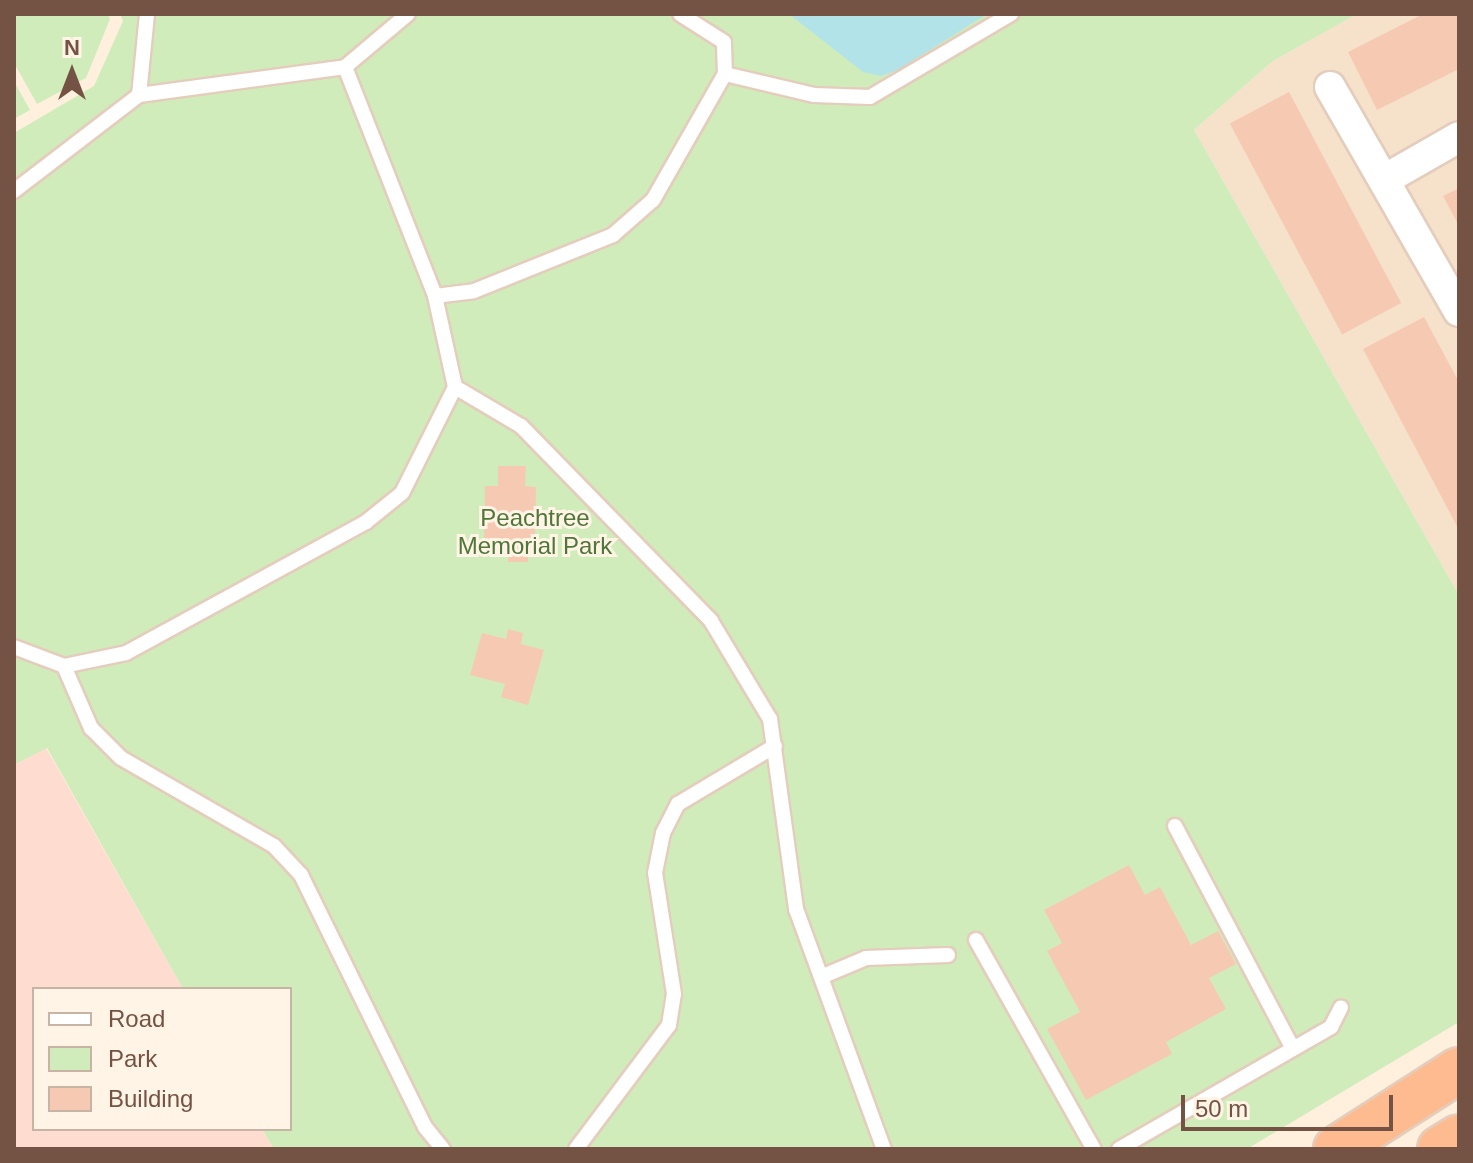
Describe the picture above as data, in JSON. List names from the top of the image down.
{
  "parks": ["Peachtree Memorial Park"],
  "legend": ["Road", "Park", "Building"],
  "scale_bar": "50 m",
  "north": "top"
}
